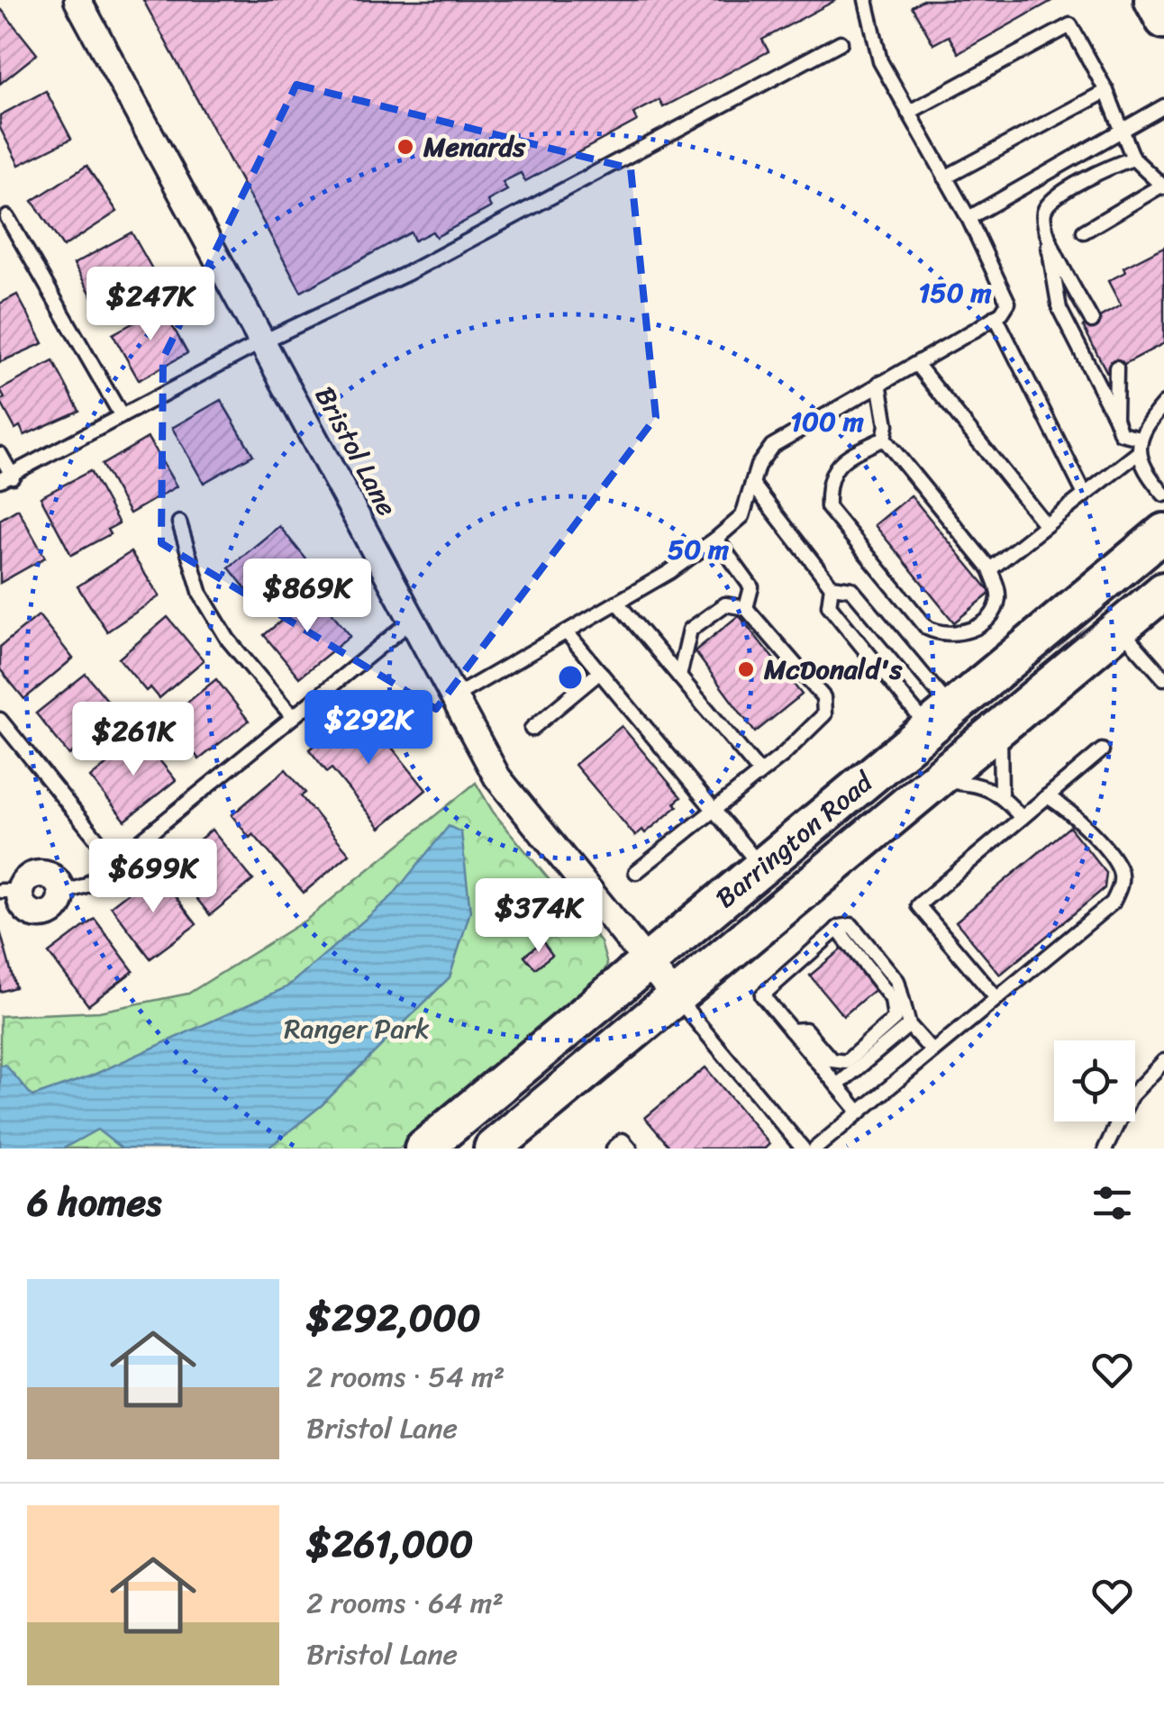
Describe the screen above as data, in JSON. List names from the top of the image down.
{
  "streets": {
    "main road": ["Barrington Road"],
    "street": ["Bristol Lane"]
  },
  "crossings": [
    ["Bristol Lane", "Barrington Road"]
  ],
  "parks": ["Ranger Park"],
  "places": ["Menards", "McDonald's"],
  "page": {
    "price": [
      "$247K",
      "$869K",
      "$292K",
      "$261K",
      "$699K",
      "$374K"
    ],
    "heading": "6 homes",
    "list": [
      {
        "name": "$292,000",
        "note": "2 rooms · 54 m² · Bristol Lane"
      },
      {
        "name": "$261,000",
        "note": "2 rooms · 64 m² · Bristol Lane"
      }
    ]
  },
  "rings": ["150 m", "100 m", "50 m"]
}
